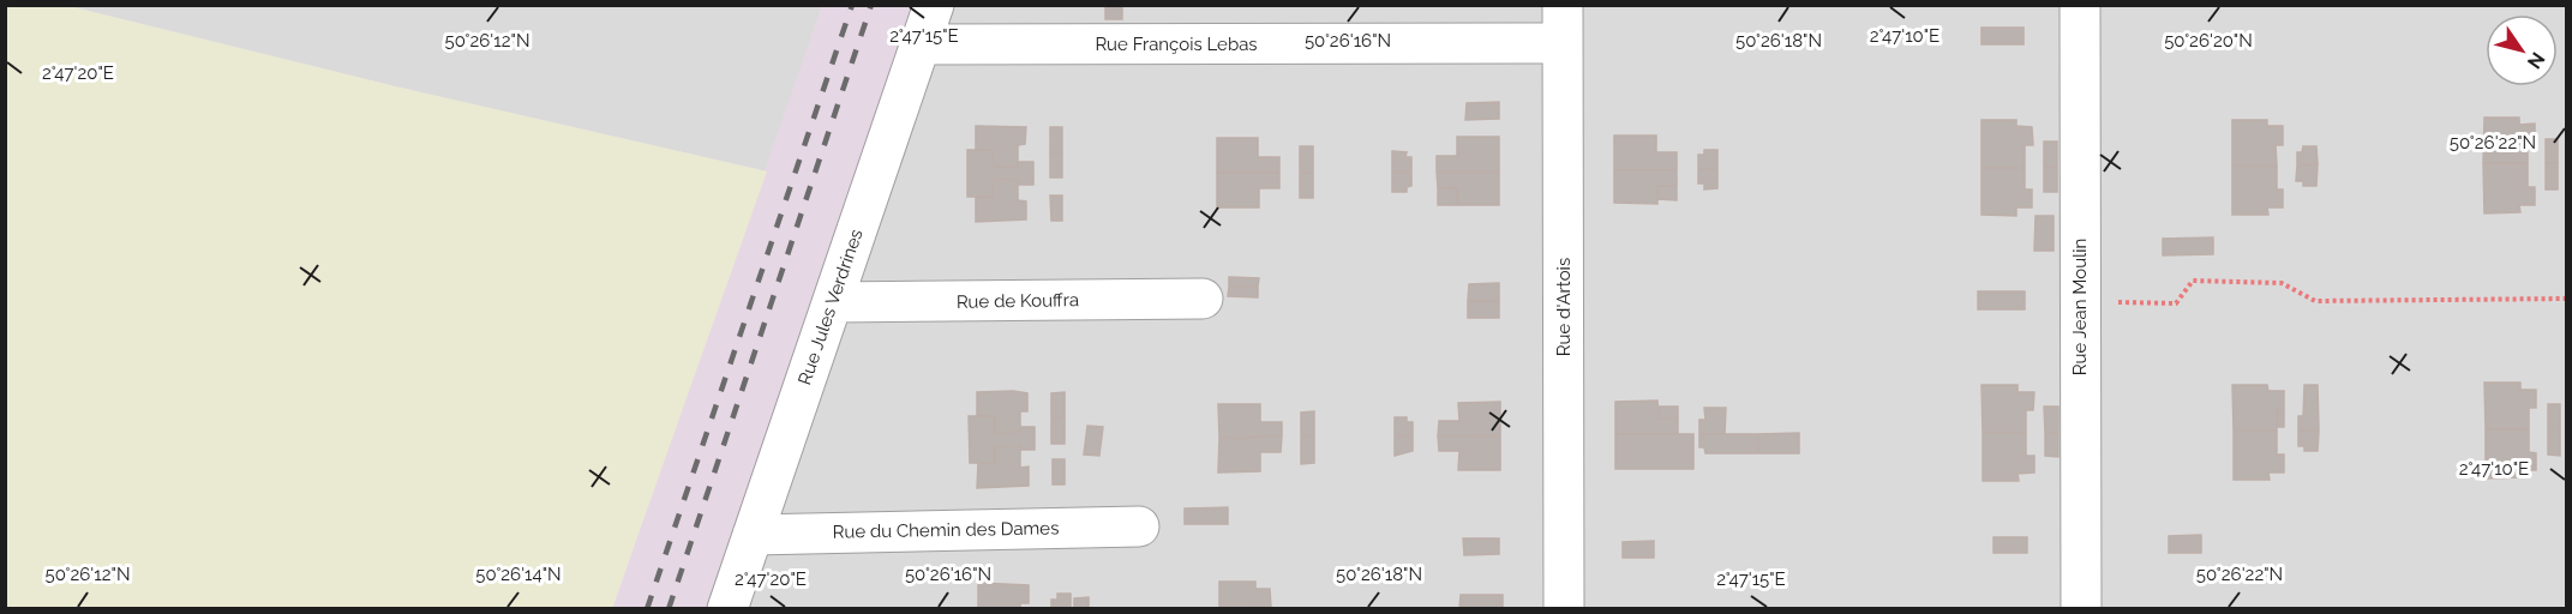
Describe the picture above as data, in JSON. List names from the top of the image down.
{
  "streets": {
    "street": [
      "Rue François Lebas",
      "Rue de Kouffra",
      "Rue Jules Verdrines",
      "Rue d'Artois",
      "Rue Jean Moulin",
      "Rue du Chemin des Dames"
    ]
  },
  "crossings": [
    ["Rue François Lebas", "Rue Jules Verdrines"],
    ["Rue François Lebas", "Rue d'Artois"],
    ["Rue de Kouffra", "Rue Jules Verdrines"],
    ["Rue Jules Verdrines", "Rue du Chemin des Dames"]
  ],
  "north": "bottom right",
  "coordinates": [
    "2°47'15\"E",
    "2°47'10\"E",
    "50°26'12\"N",
    "50°26'16\"N",
    "50°26'18\"N",
    "50°26'20\"N",
    "2°47'20\"E",
    "50°26'22\"N",
    "50°26'14\"N"
  ]
}
